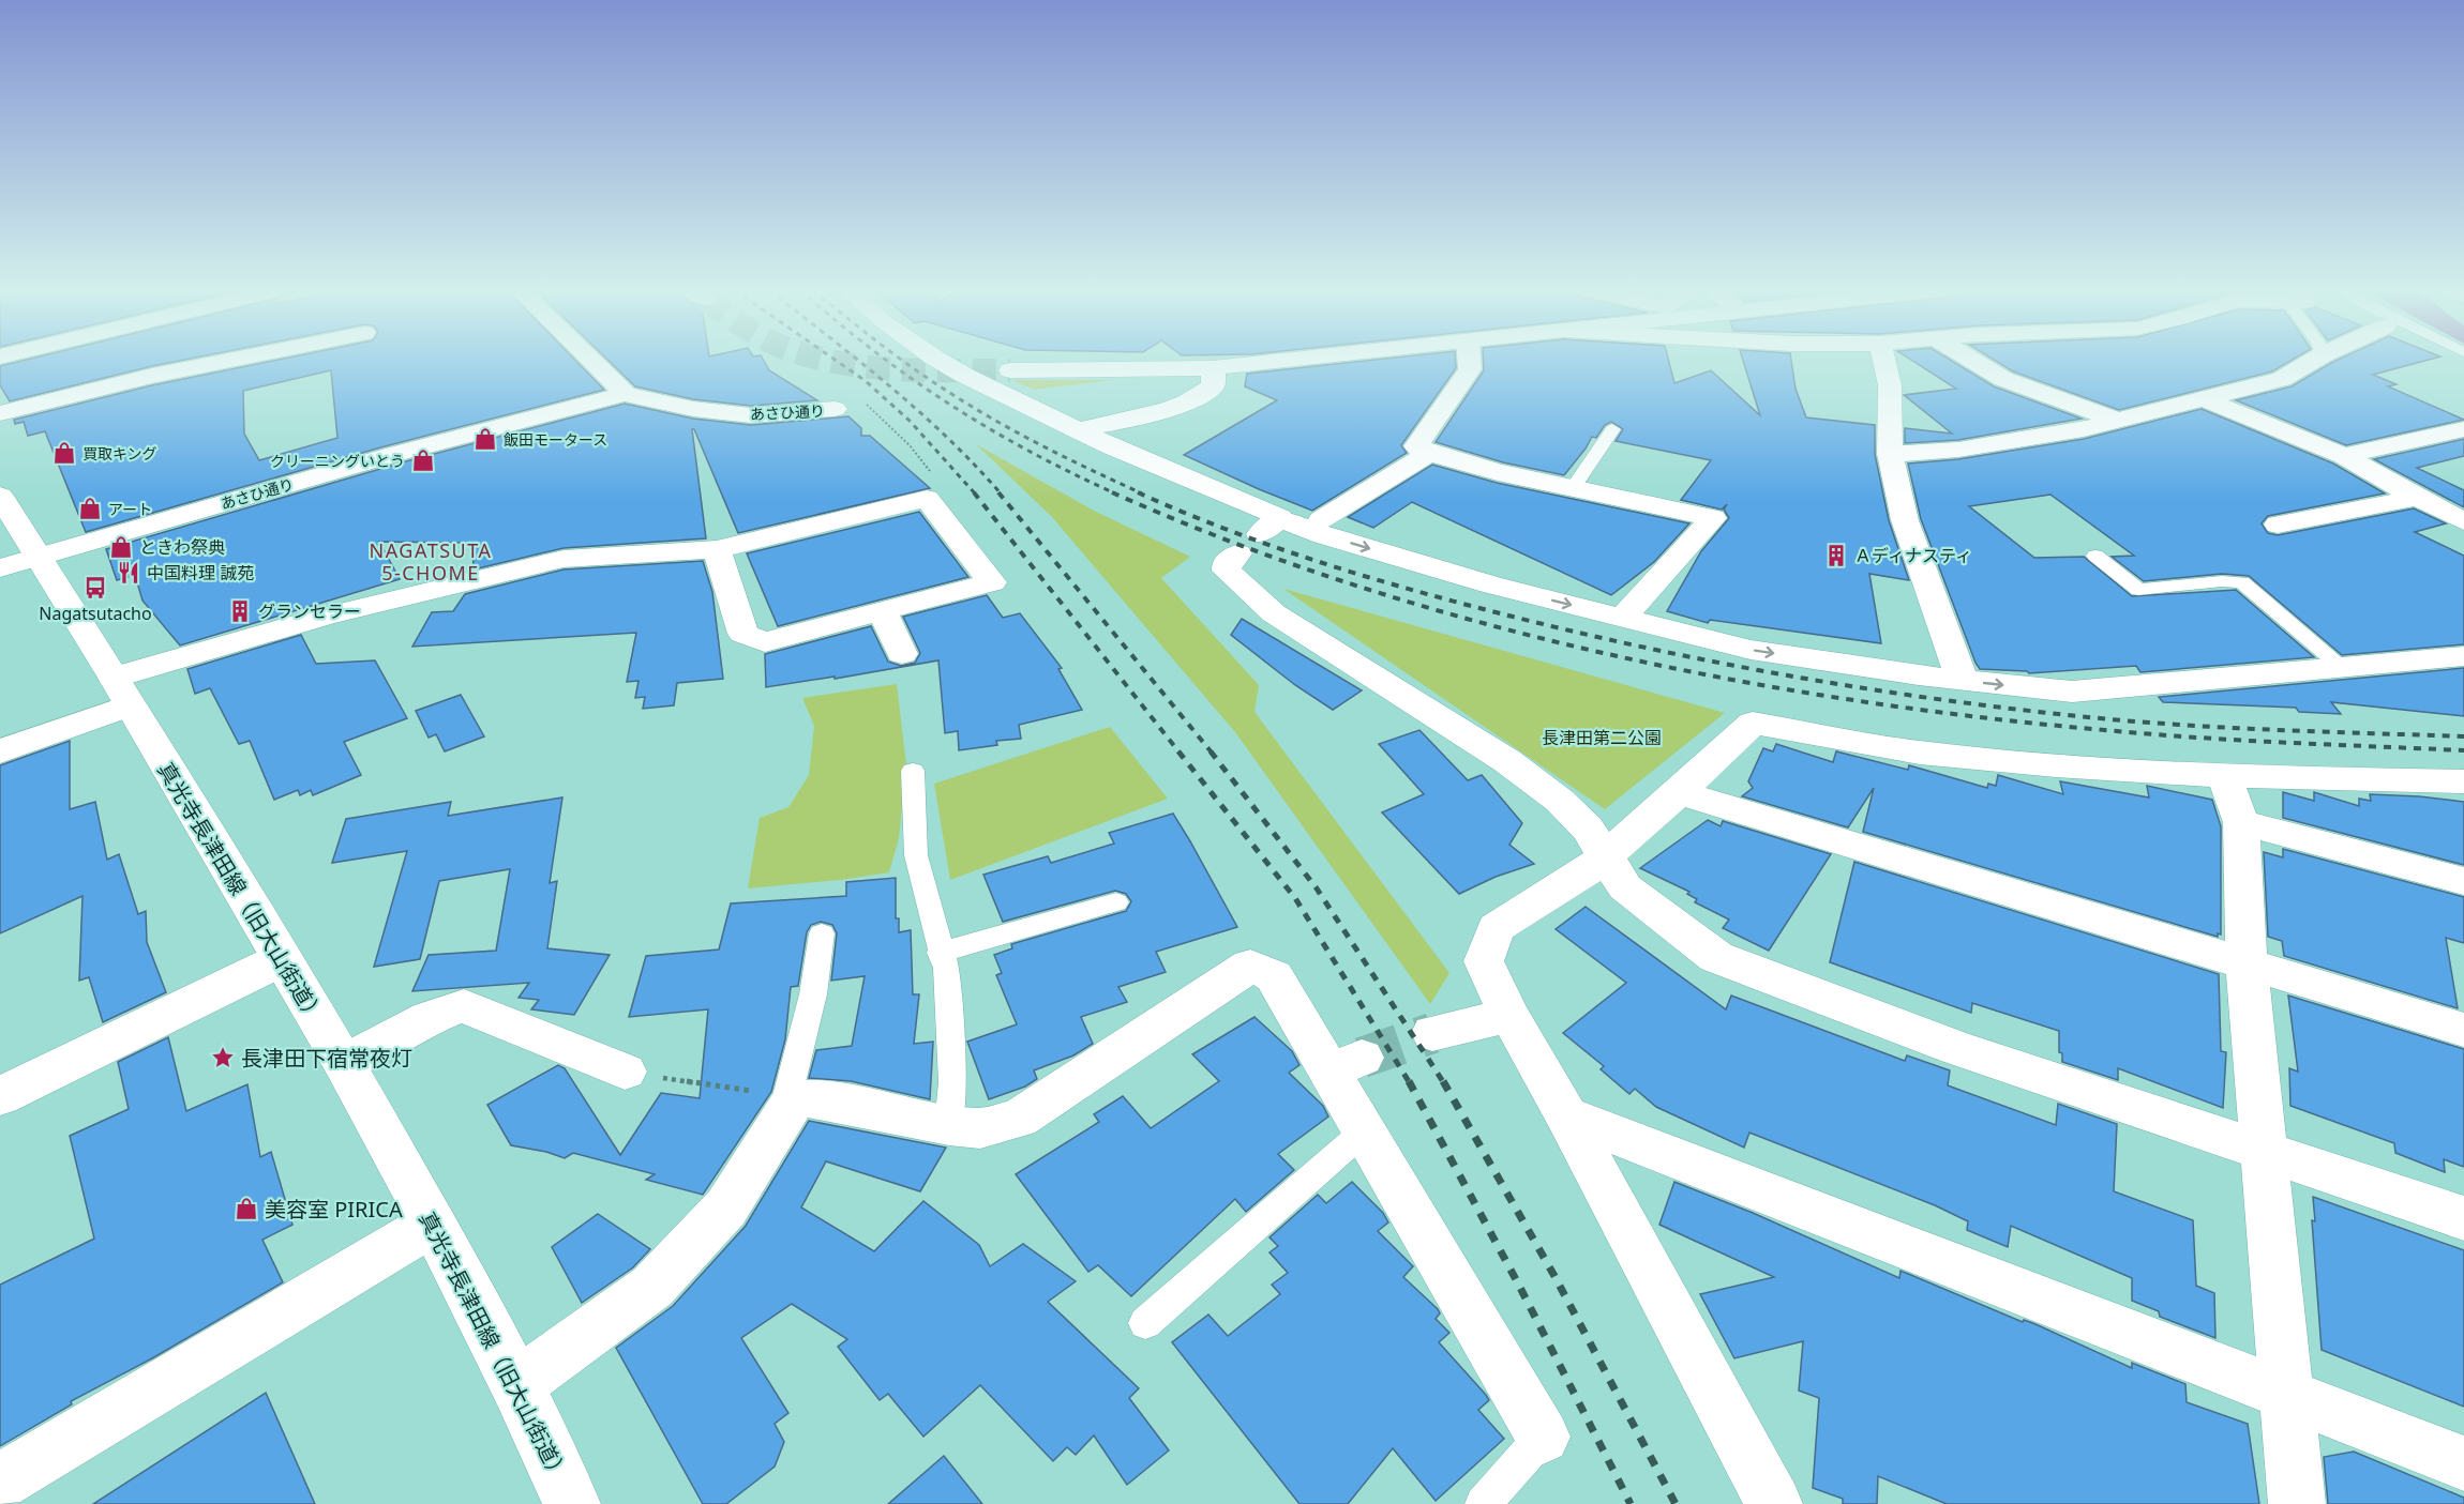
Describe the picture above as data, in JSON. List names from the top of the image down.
{
  "streets": {
    "street": ["あさひ通り", "真光寺長津田線（旧大山街道）"]
  },
  "crossings": [
    ["あさひ通り", "真光寺長津田線（旧大山街道）"]
  ],
  "districts": ["NAGATSUTA 5-CHOME"],
  "parks": ["長津田第二公園"],
  "places": {
    "shop": [
      "飯田モータース",
      "買取キング",
      "クリーニングいとう",
      "アート",
      "ときわ祭典",
      "美容室 PIRICA"
    ],
    "building": ["Ａディナスティ", "グランセラー"],
    "restaurant": ["中国料理 誠苑"],
    "bus stop": ["Nagatsutacho"],
    "place": ["長津田下宿常夜灯"]
  }
}
